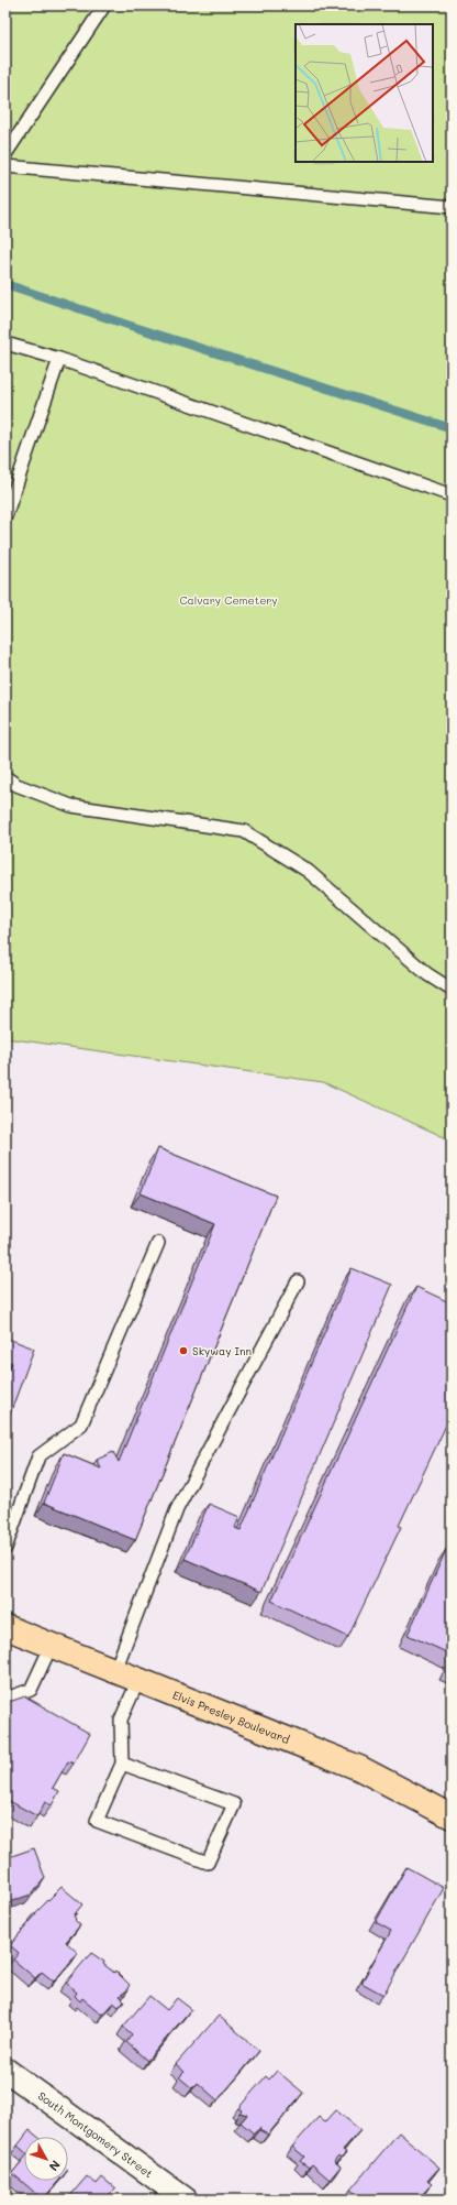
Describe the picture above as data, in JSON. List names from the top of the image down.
{
  "streets": {
    "main road": ["Elvis Presley Boulevard"],
    "street": ["South Montgomery Street"]
  },
  "parks": ["Calvary Cemetery"],
  "places": ["Skyway Inn"],
  "north": "bottom right"
}
